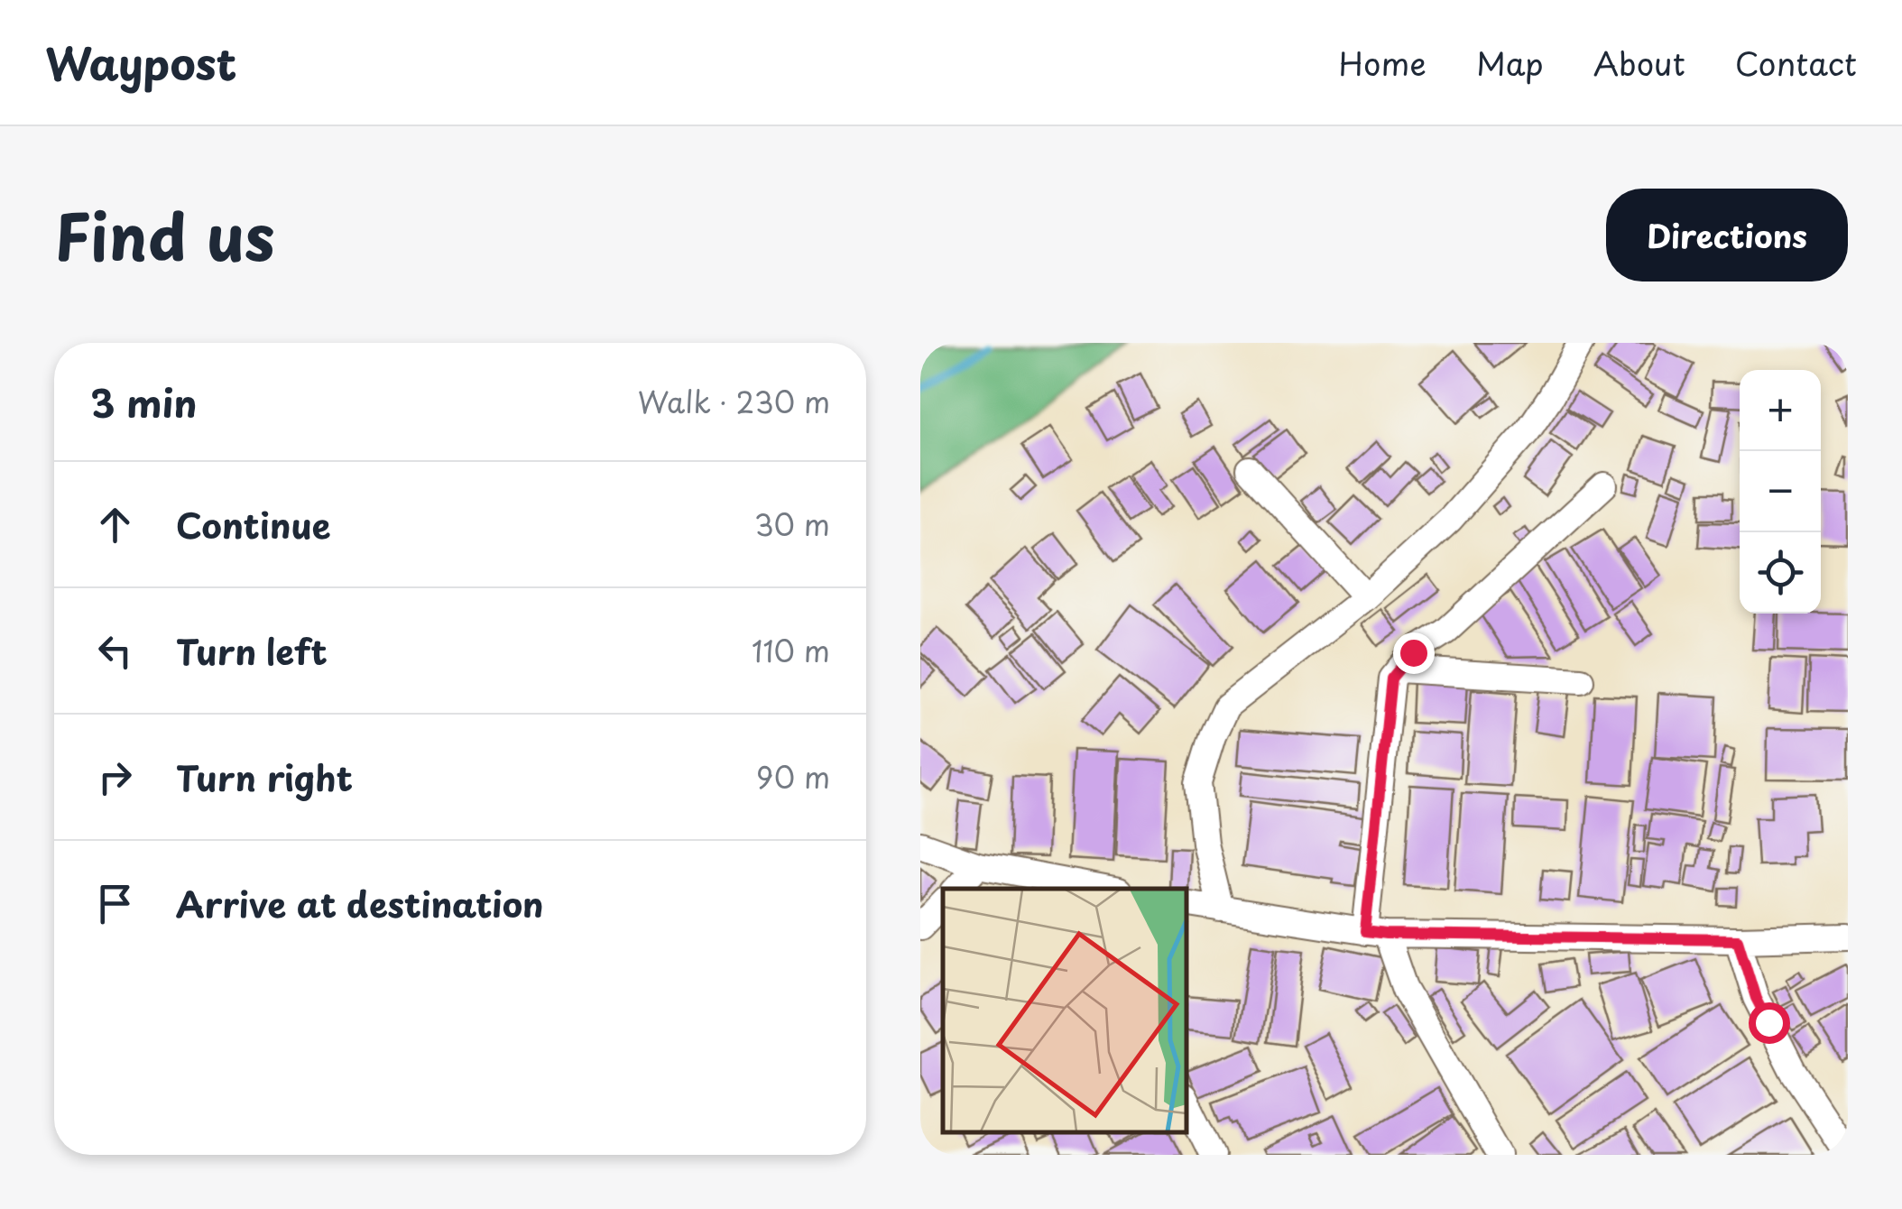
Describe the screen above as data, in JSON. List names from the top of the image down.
{
  "page": {
    "header": "Waypost",
    "nav": [
      "Home",
      "Map",
      "About",
      "Contact"
    ],
    "title": "Find us",
    "buttons": "Directions",
    "heading": ["3 min", "Walk · 230 m"],
    "map_buttons": ["+", "−"],
    "list": [
      ["Continue", "30 m"],
      ["Turn left", "110 m"],
      ["Turn right", "90 m"],
      "Arrive at destination"
    ]
  }
}
